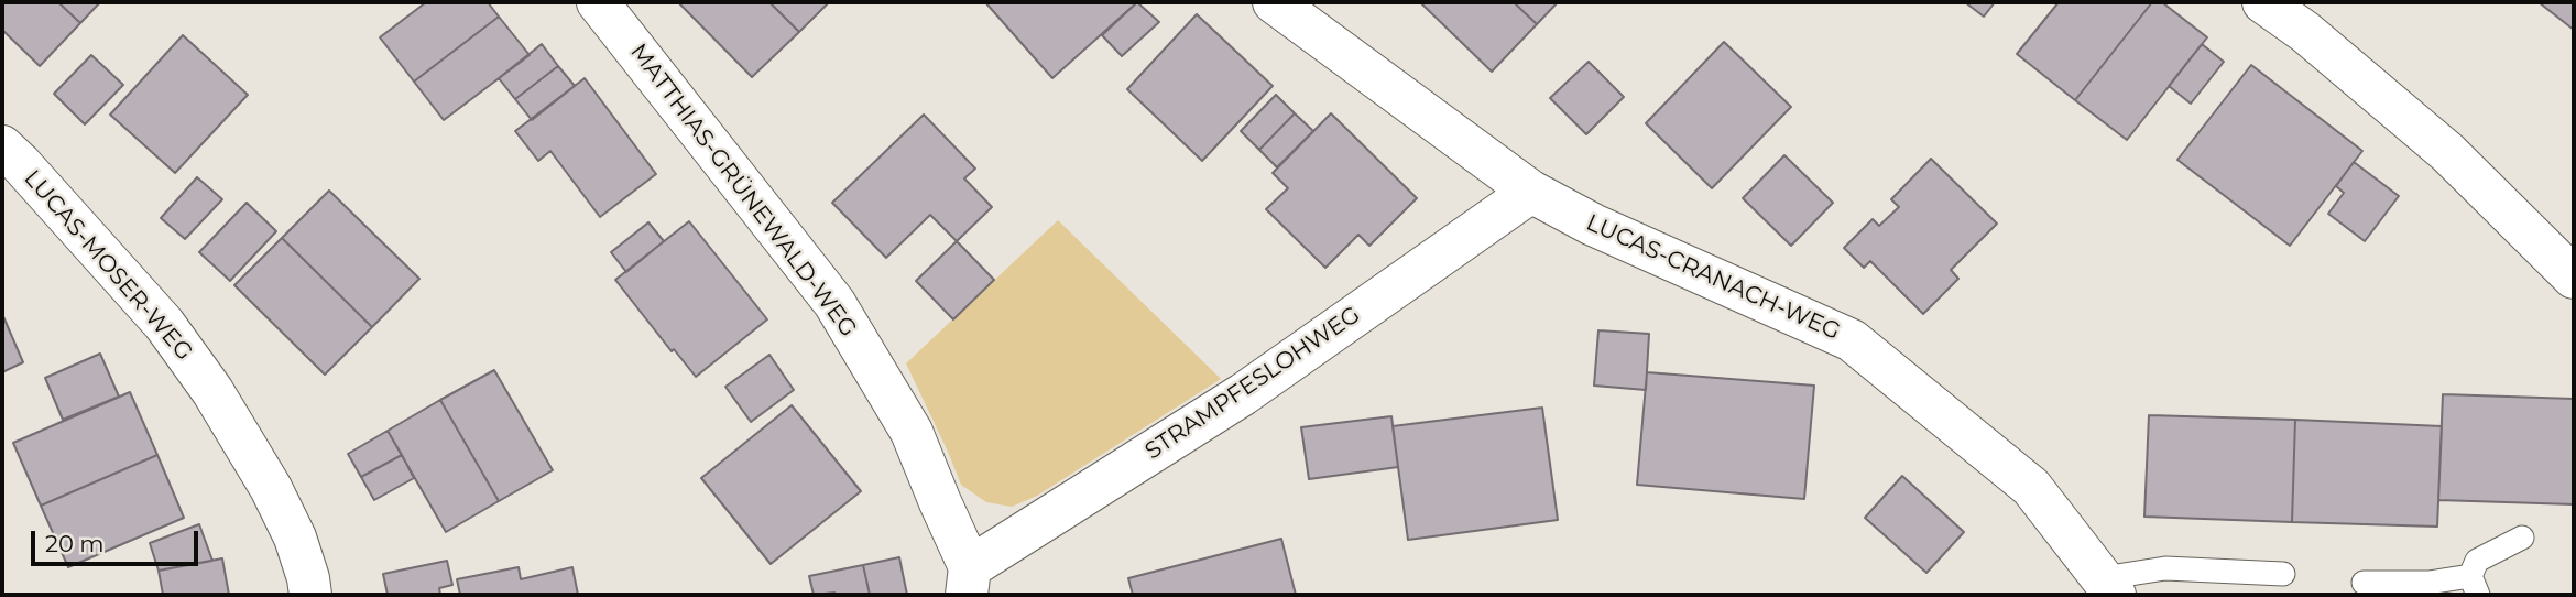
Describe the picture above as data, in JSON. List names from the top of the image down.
{
  "streets": {
    "street": [
      "MATTHIAS-GRÜNEWALD-WEG",
      "LUCAS-MOSER-WEG",
      "LUCAS-CRANACH-WEG",
      "STRAMPFESLOHWEG"
    ]
  },
  "crossings": [
    ["MATTHIAS-GRÜNEWALD-WEG", "STRAMPFESLOHWEG"],
    ["LUCAS-CRANACH-WEG", "STRAMPFESLOHWEG"]
  ],
  "scale_bar": "20 m"
}
